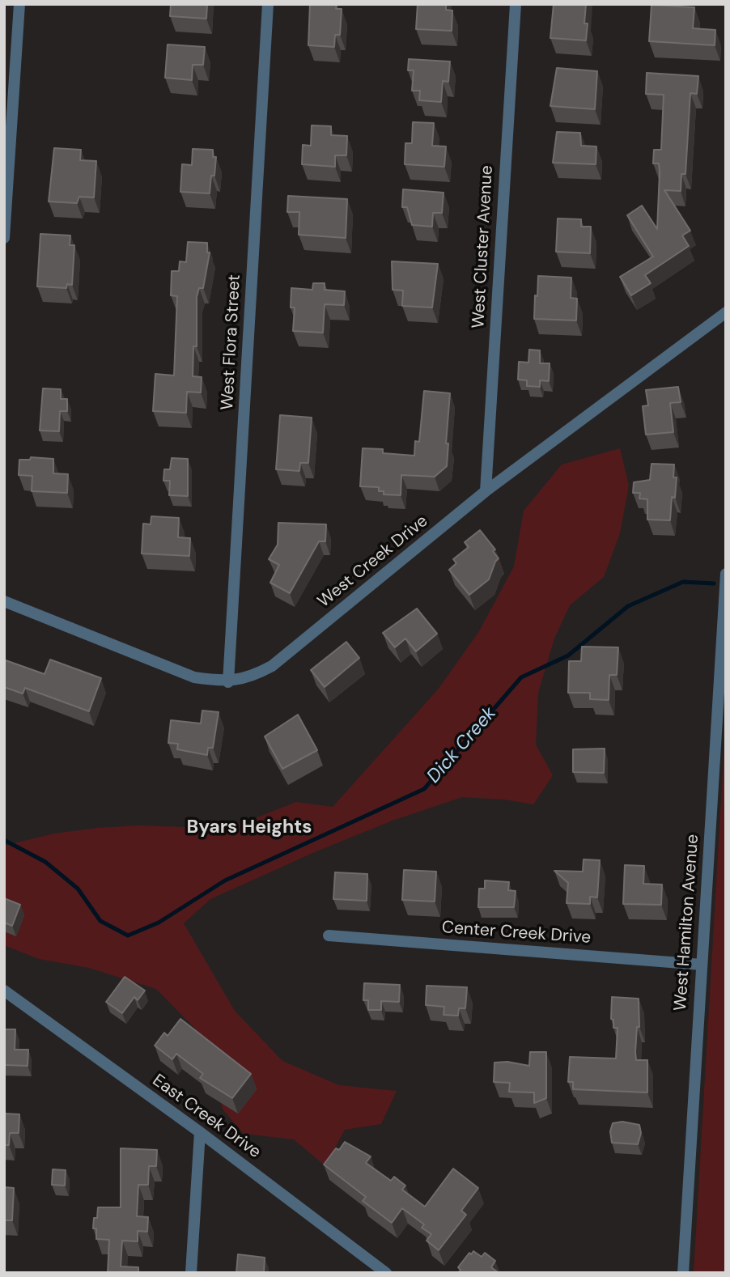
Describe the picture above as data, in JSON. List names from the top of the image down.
{
  "streets": {
    "street": [
      "West Cluster Avenue",
      "West Flora Street",
      "West Creek Drive",
      "West Hamilton Avenue",
      "Center Creek Drive",
      "East Creek Drive"
    ]
  },
  "crossings": [
    ["West Cluster Avenue", "West Creek Drive"],
    ["West Flora Street", "West Creek Drive"],
    ["West Hamilton Avenue", "Center Creek Drive"]
  ],
  "districts": ["Byars Heights"],
  "water": ["Dick Creek"]
}
